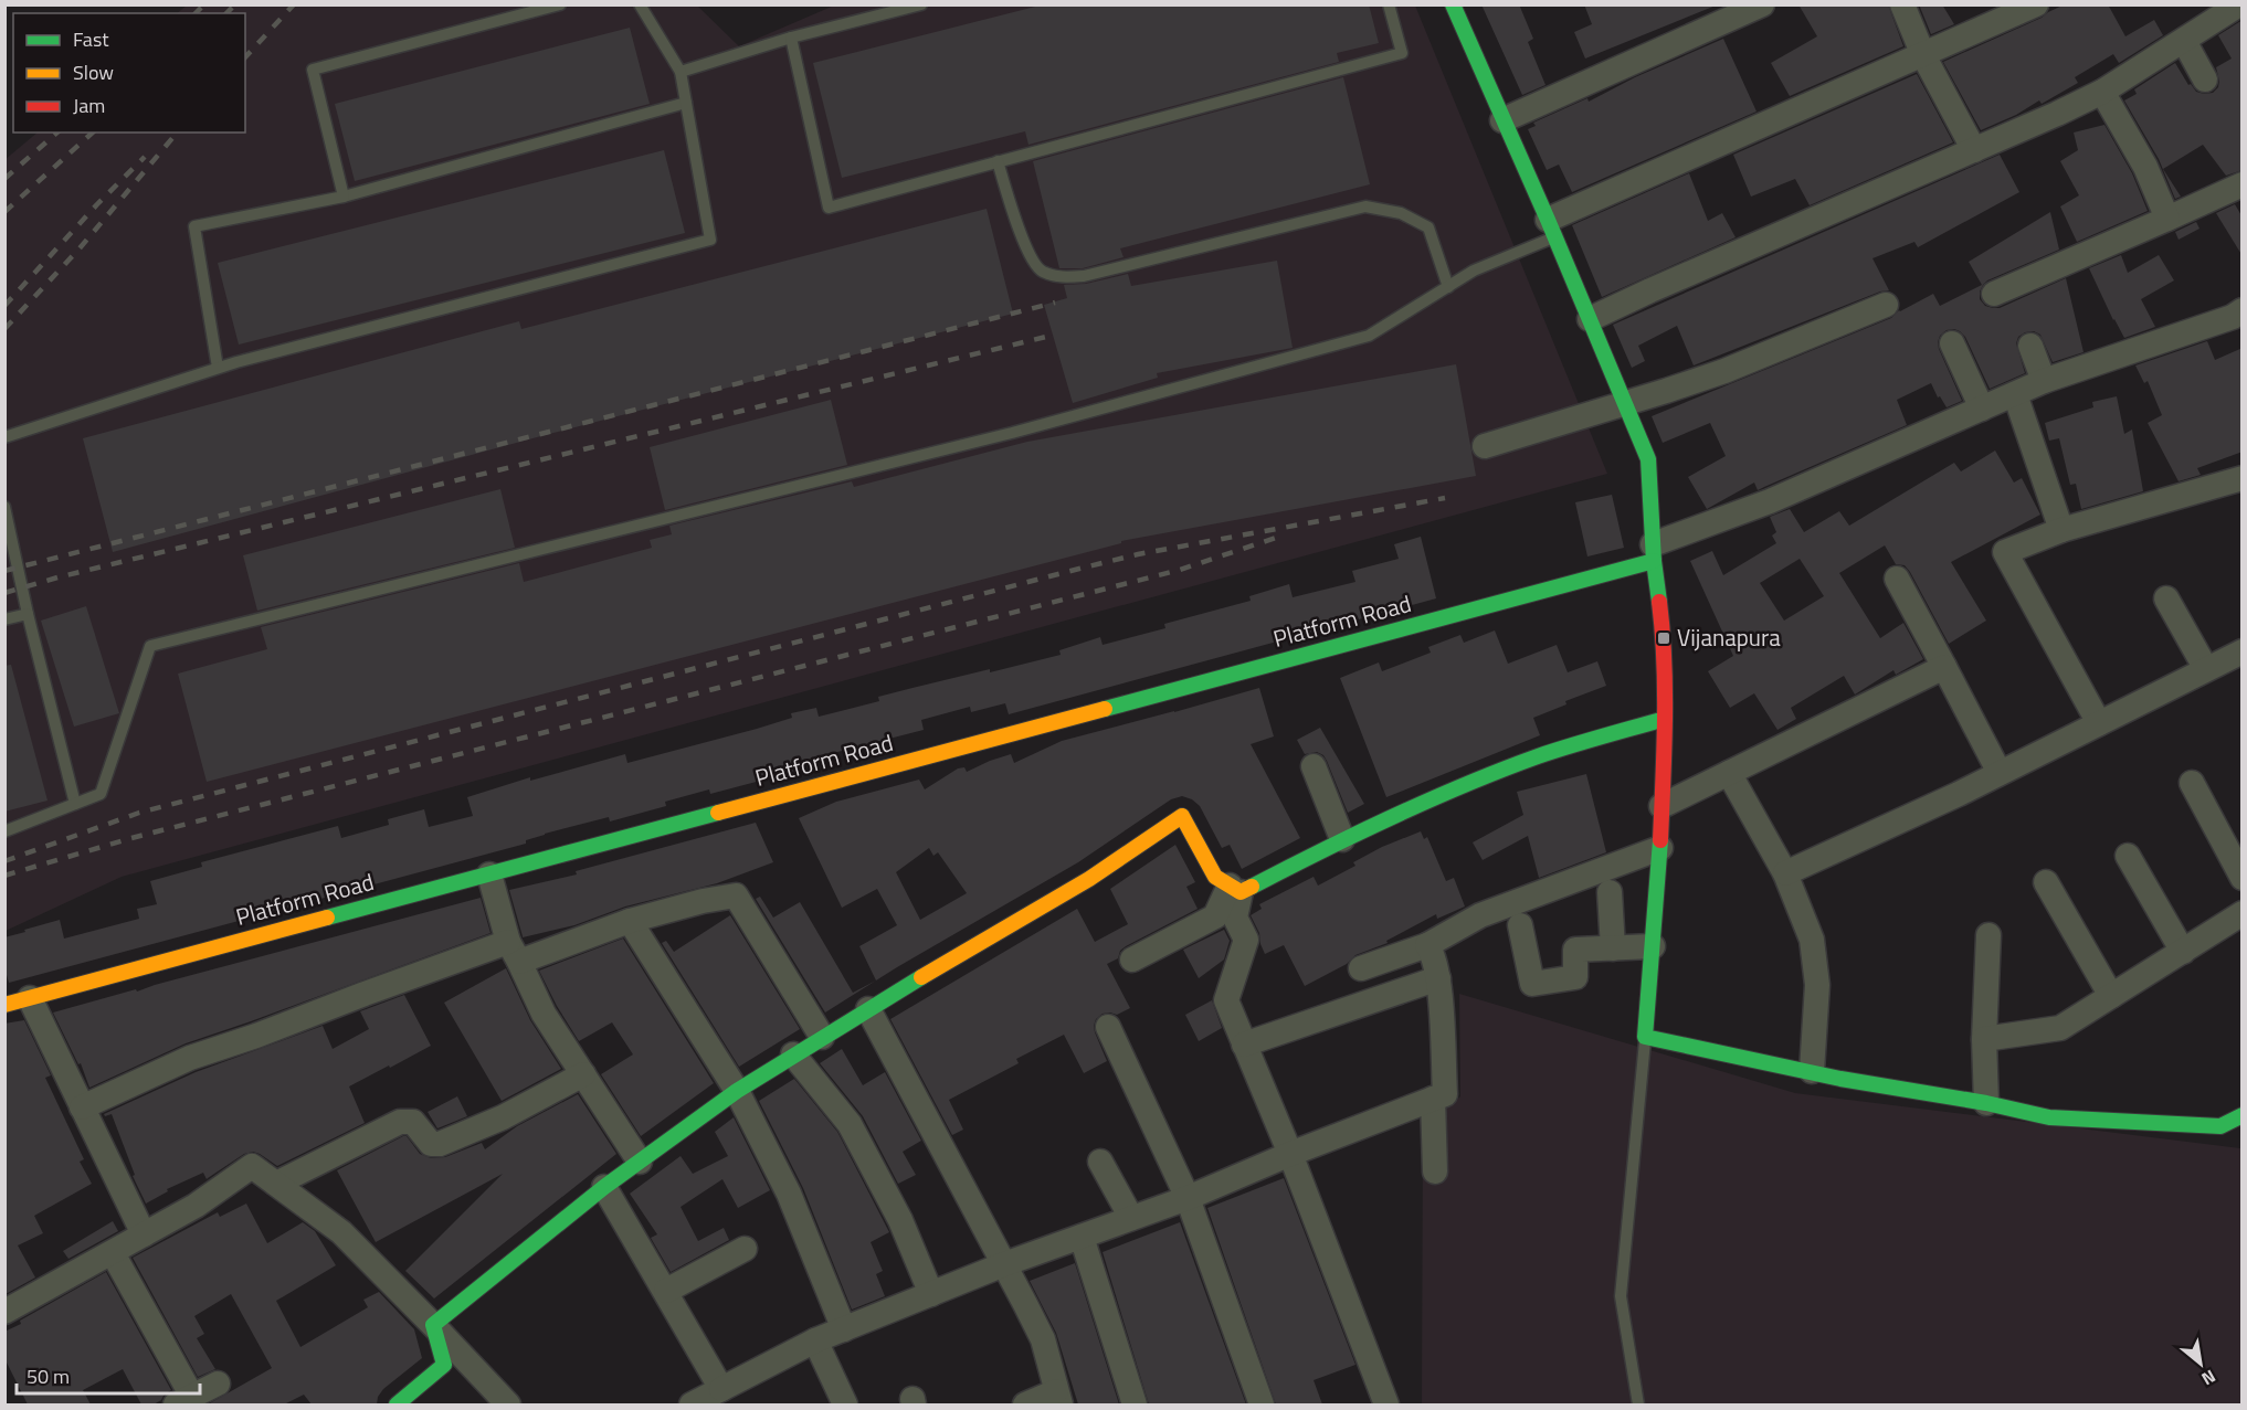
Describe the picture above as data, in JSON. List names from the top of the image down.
{
  "streets": {
    "street": ["Platform Road"]
  },
  "places": {
    "transit": ["Vijanapura"]
  },
  "legend": ["Fast", "Slow", "Jam"],
  "scale_bar": "50 m",
  "north": "bottom right"
}
